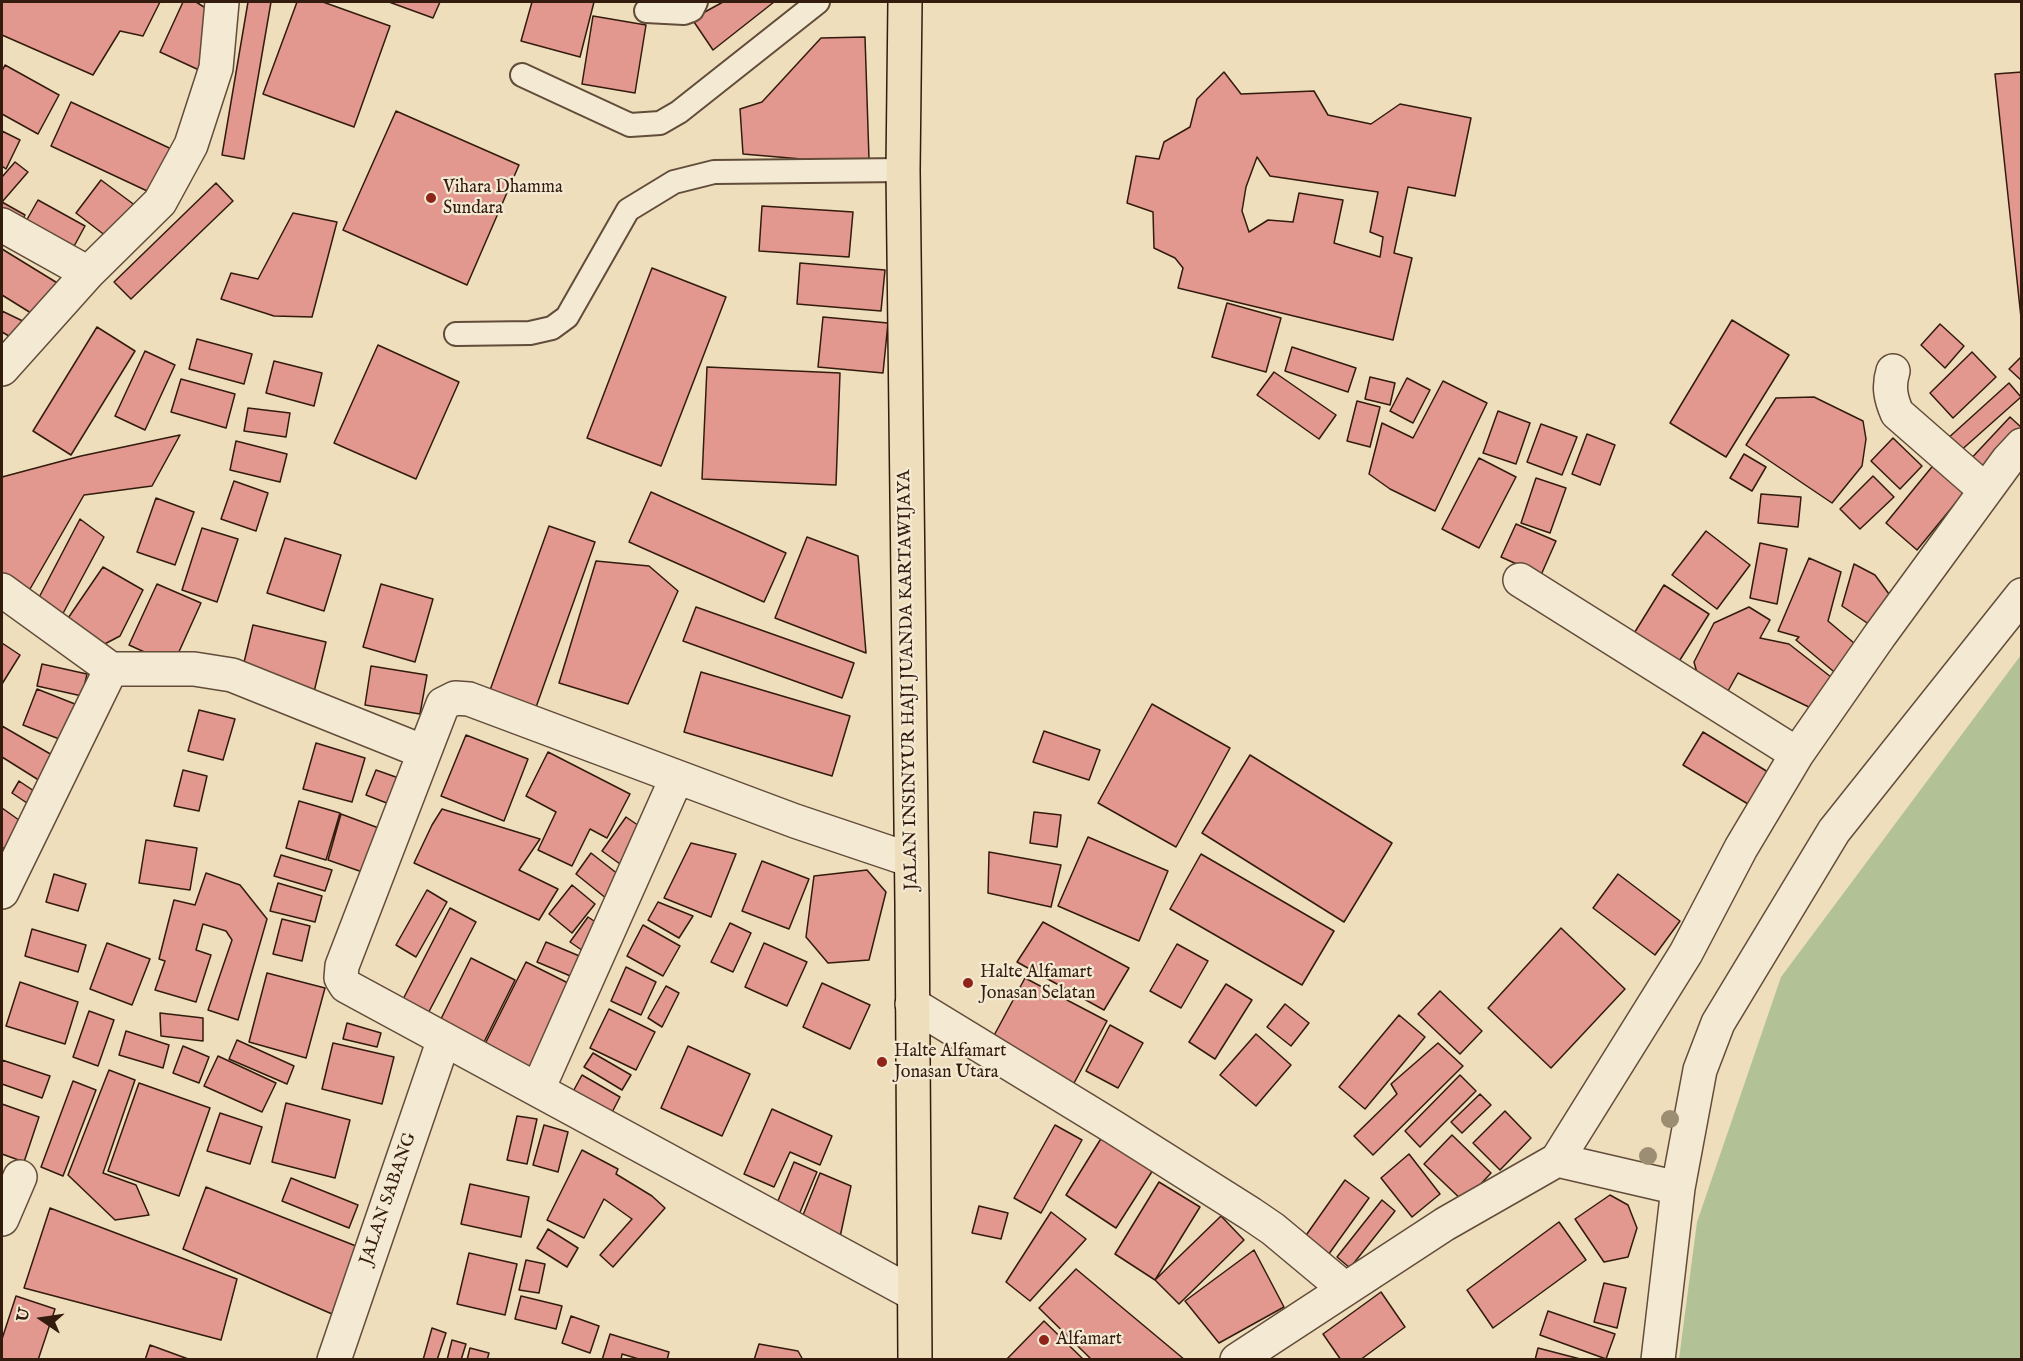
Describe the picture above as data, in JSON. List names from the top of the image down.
{
  "streets": {
    "main road": ["JALAN INSINYUR HAJI JUANDA KARTAWIJAYA"],
    "street": ["JALAN SABANG"]
  },
  "places": [
    "Vihara Dhamma Sundara",
    "Halte Alfamart Jonasan Selatan",
    "Halte Alfamart Jonasan Utara",
    "Alfamart"
  ],
  "north": "left"
}
